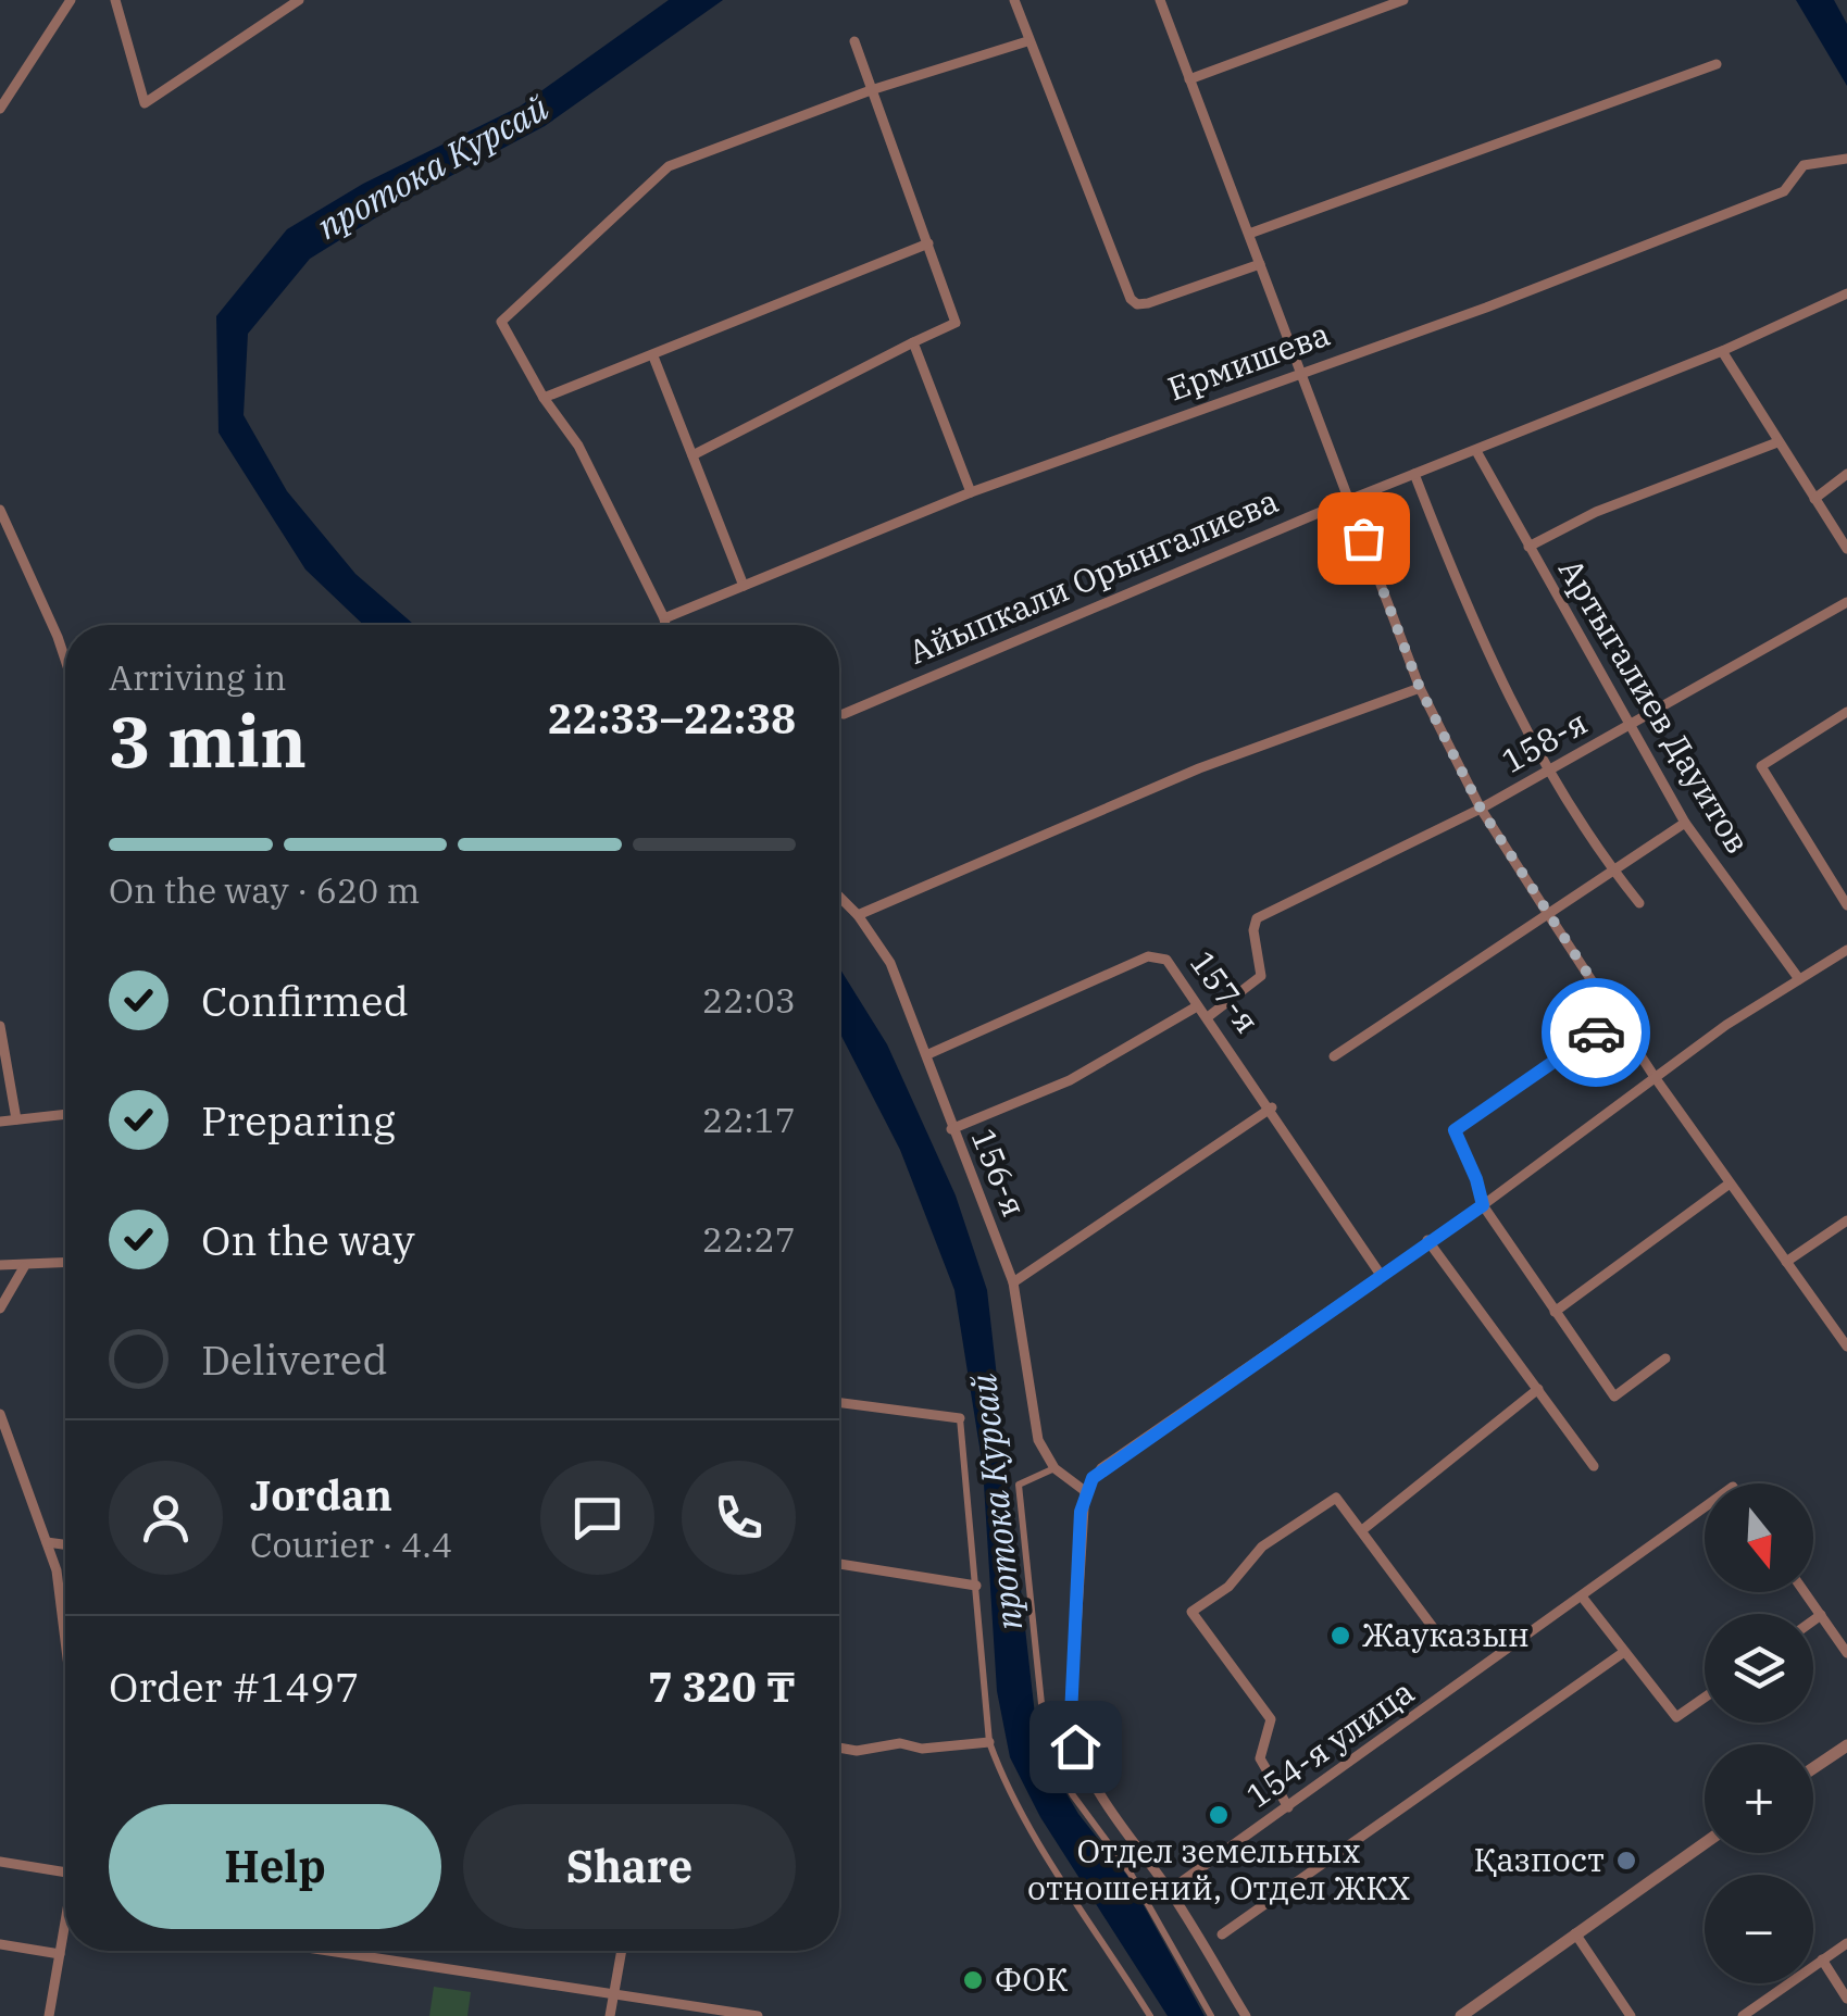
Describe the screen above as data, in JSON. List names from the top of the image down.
{
  "streets": {
    "street": [
      "Ермишева",
      "Айыпкали Орынгалиева",
      "Артыгалиев Дауитов",
      "158-я",
      "157-я",
      "156-я",
      "154-я улица"
    ]
  },
  "crossings": [
    ["Айыпкали Орынгалиева", "Артыгалиев Дауитов"],
    ["Артыгалиев Дауитов", "158-я"],
    ["158-я", "157-я"],
    ["157-я", "156-я"]
  ],
  "water": ["протока Курсай"],
  "places": [
    "Жауказын",
    "Отдел земельных отношений, Отдел ЖКХ",
    "Қазпост",
    "ФОК"
  ],
  "north": "bottom",
  "page": {
    "heading": ["3 min", "Arriving in", "22:33–22:38"],
    "panel": [
      "Jordan",
      "Courier · 4.4",
      "Order #1497",
      "7 320 ₸"
    ],
    "bar": "On the way · 620 m",
    "list": [
      ["Confirmed", "22:03"],
      ["Preparing", "22:17"],
      ["On the way", "22:27"],
      "Delivered"
    ],
    "map_buttons": ["+", "−"],
    "buttons": ["Help", "Share"]
  }
}
